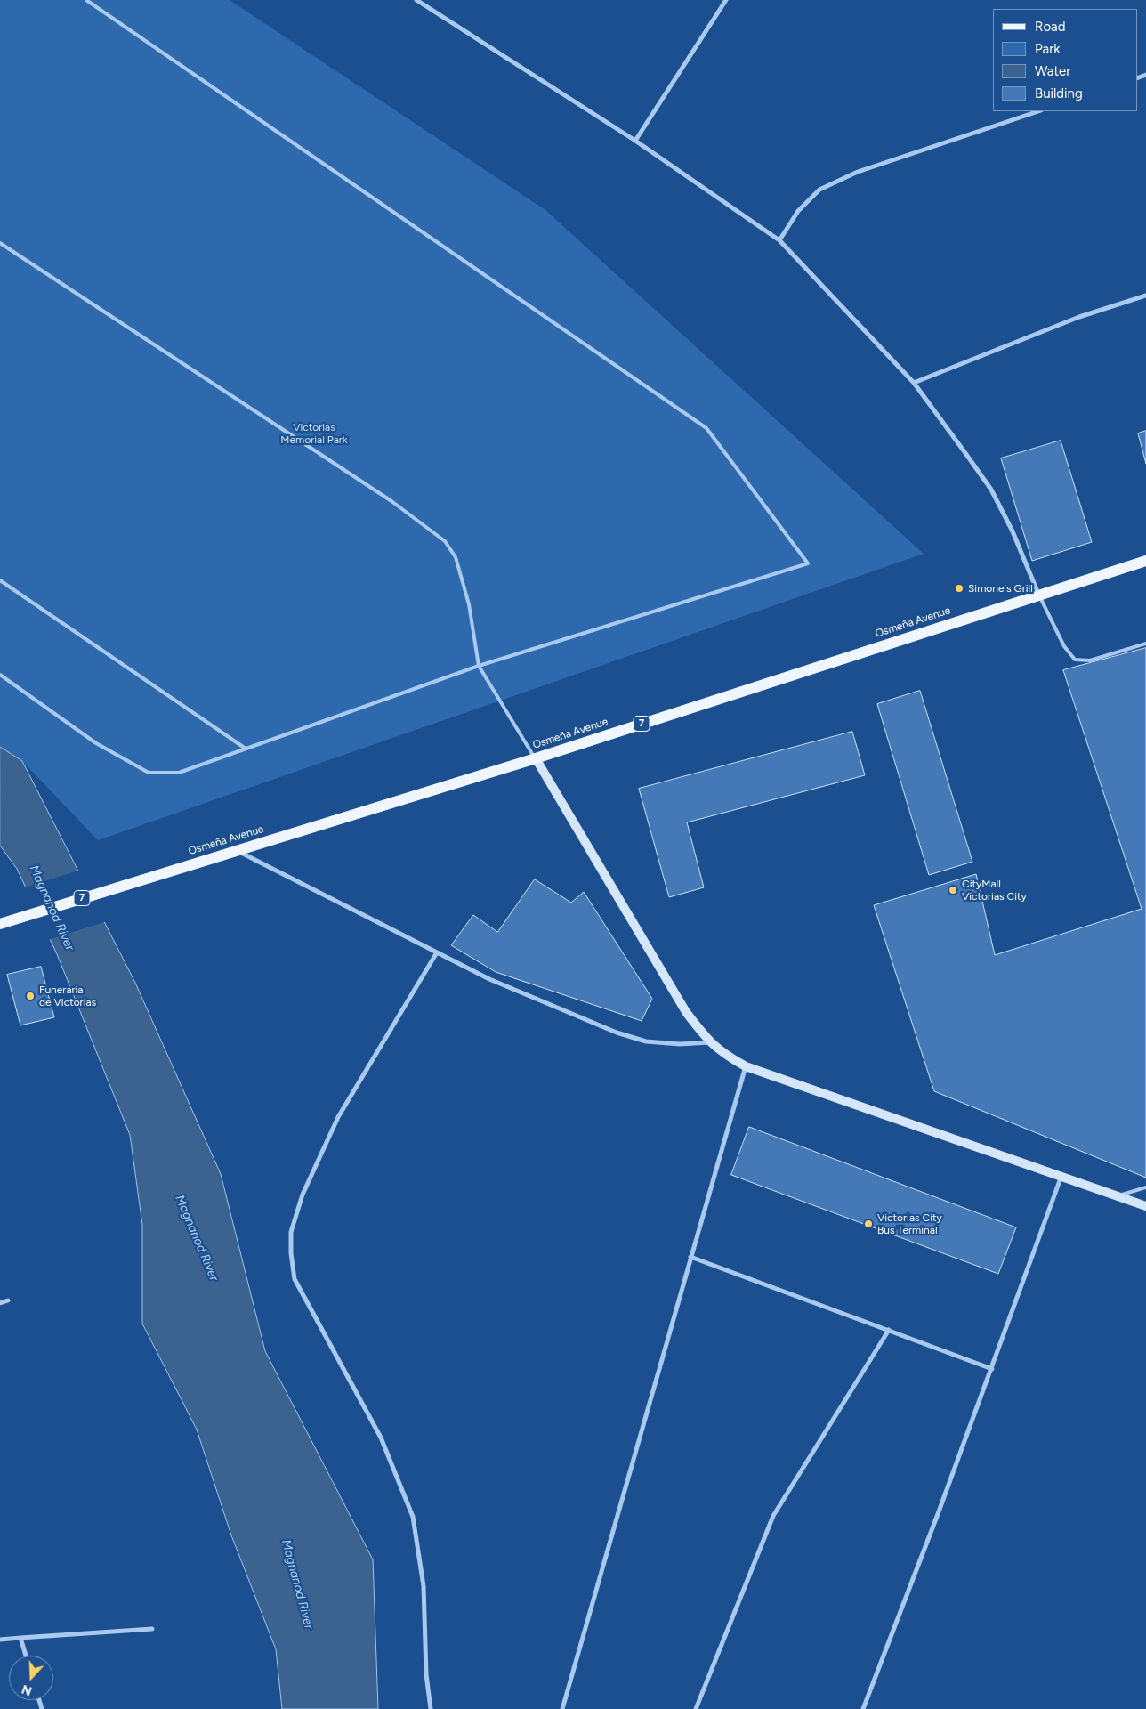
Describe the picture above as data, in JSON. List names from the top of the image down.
{
  "streets": {
    "main road": ["Osmeña Avenue", "7"]
  },
  "water": ["Magnanod River"],
  "parks": ["Victorias Memorial Park"],
  "places": [
    "Simone's Grill",
    "CityMall Victorias City",
    "Funeraria de Victorias",
    "Victorias City Bus Terminal"
  ],
  "legend": [
    "Road",
    "Park",
    "Water",
    "Building"
  ],
  "north": "bottom"
}
